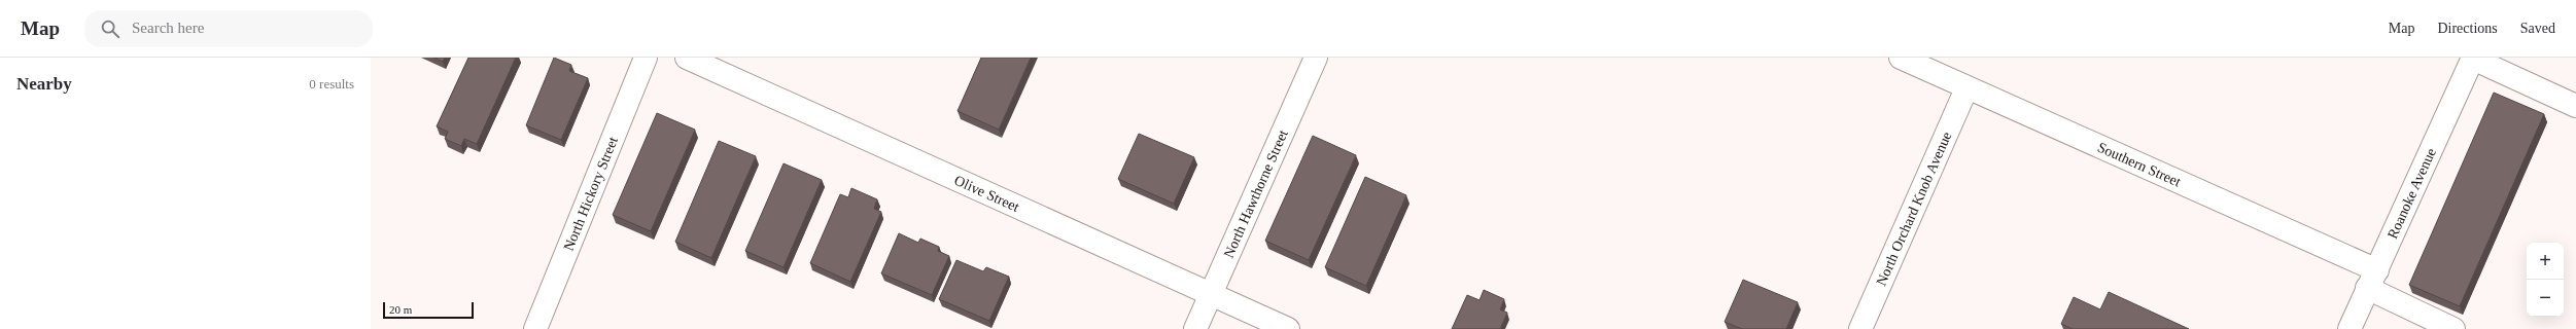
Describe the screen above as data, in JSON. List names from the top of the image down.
{
  "streets": {
    "street": [
      "Southern Street",
      "North Hickory Street",
      "Olive Street",
      "North Hawthorne Street",
      "Roanoke Avenue",
      "North Orchard Knob Avenue"
    ]
  },
  "crossings": [
    ["Southern Street", "Roanoke Avenue"],
    ["Southern Street", "North Orchard Knob Avenue"],
    ["Olive Street", "North Hawthorne Street"]
  ],
  "scale_bar": "20 m",
  "page": {
    "header": "Map",
    "search": "Search here",
    "nav": ["Map", "Directions", "Saved"],
    "heading": ["Nearby", "0 results"],
    "map_buttons": ["+", "−"],
    "scale": "20 m"
  }
}
